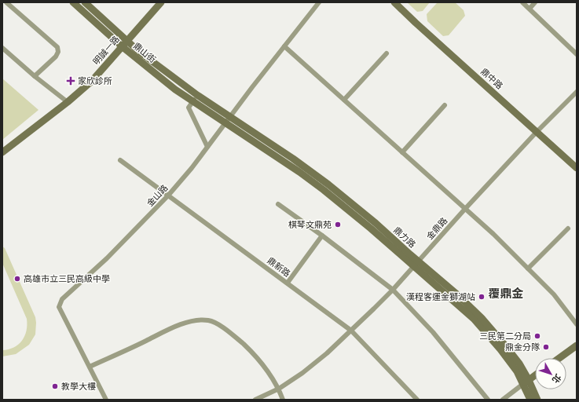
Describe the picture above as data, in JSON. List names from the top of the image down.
{
  "streets": {
    "street": [
      "明誠一路",
      "鼎山街",
      "鼎中路",
      "金山路",
      "金鼎路",
      "鼎力路",
      "鼎新路"
    ]
  },
  "crossings": [
    ["明誠一路", "鼎山街"],
    ["鼎山街", "金山路"],
    ["鼎山街", "鼎力路"],
    ["鼎中路", "金鼎路"],
    ["金山路", "鼎力路"],
    ["金山路", "鼎新路"],
    ["金鼎路", "鼎力路"],
    ["金鼎路", "鼎新路"]
  ],
  "districts": ["覆鼎金"],
  "places": {
    "health": ["家欣診所"],
    "other": [
      "棋琴文鼎苑",
      "高雄市立三民高級中學",
      "漢程客運金獅湖站",
      "三民第二分局",
      "鼎金分隊",
      "教學大樓"
    ]
  },
  "north": "bottom right"
}
